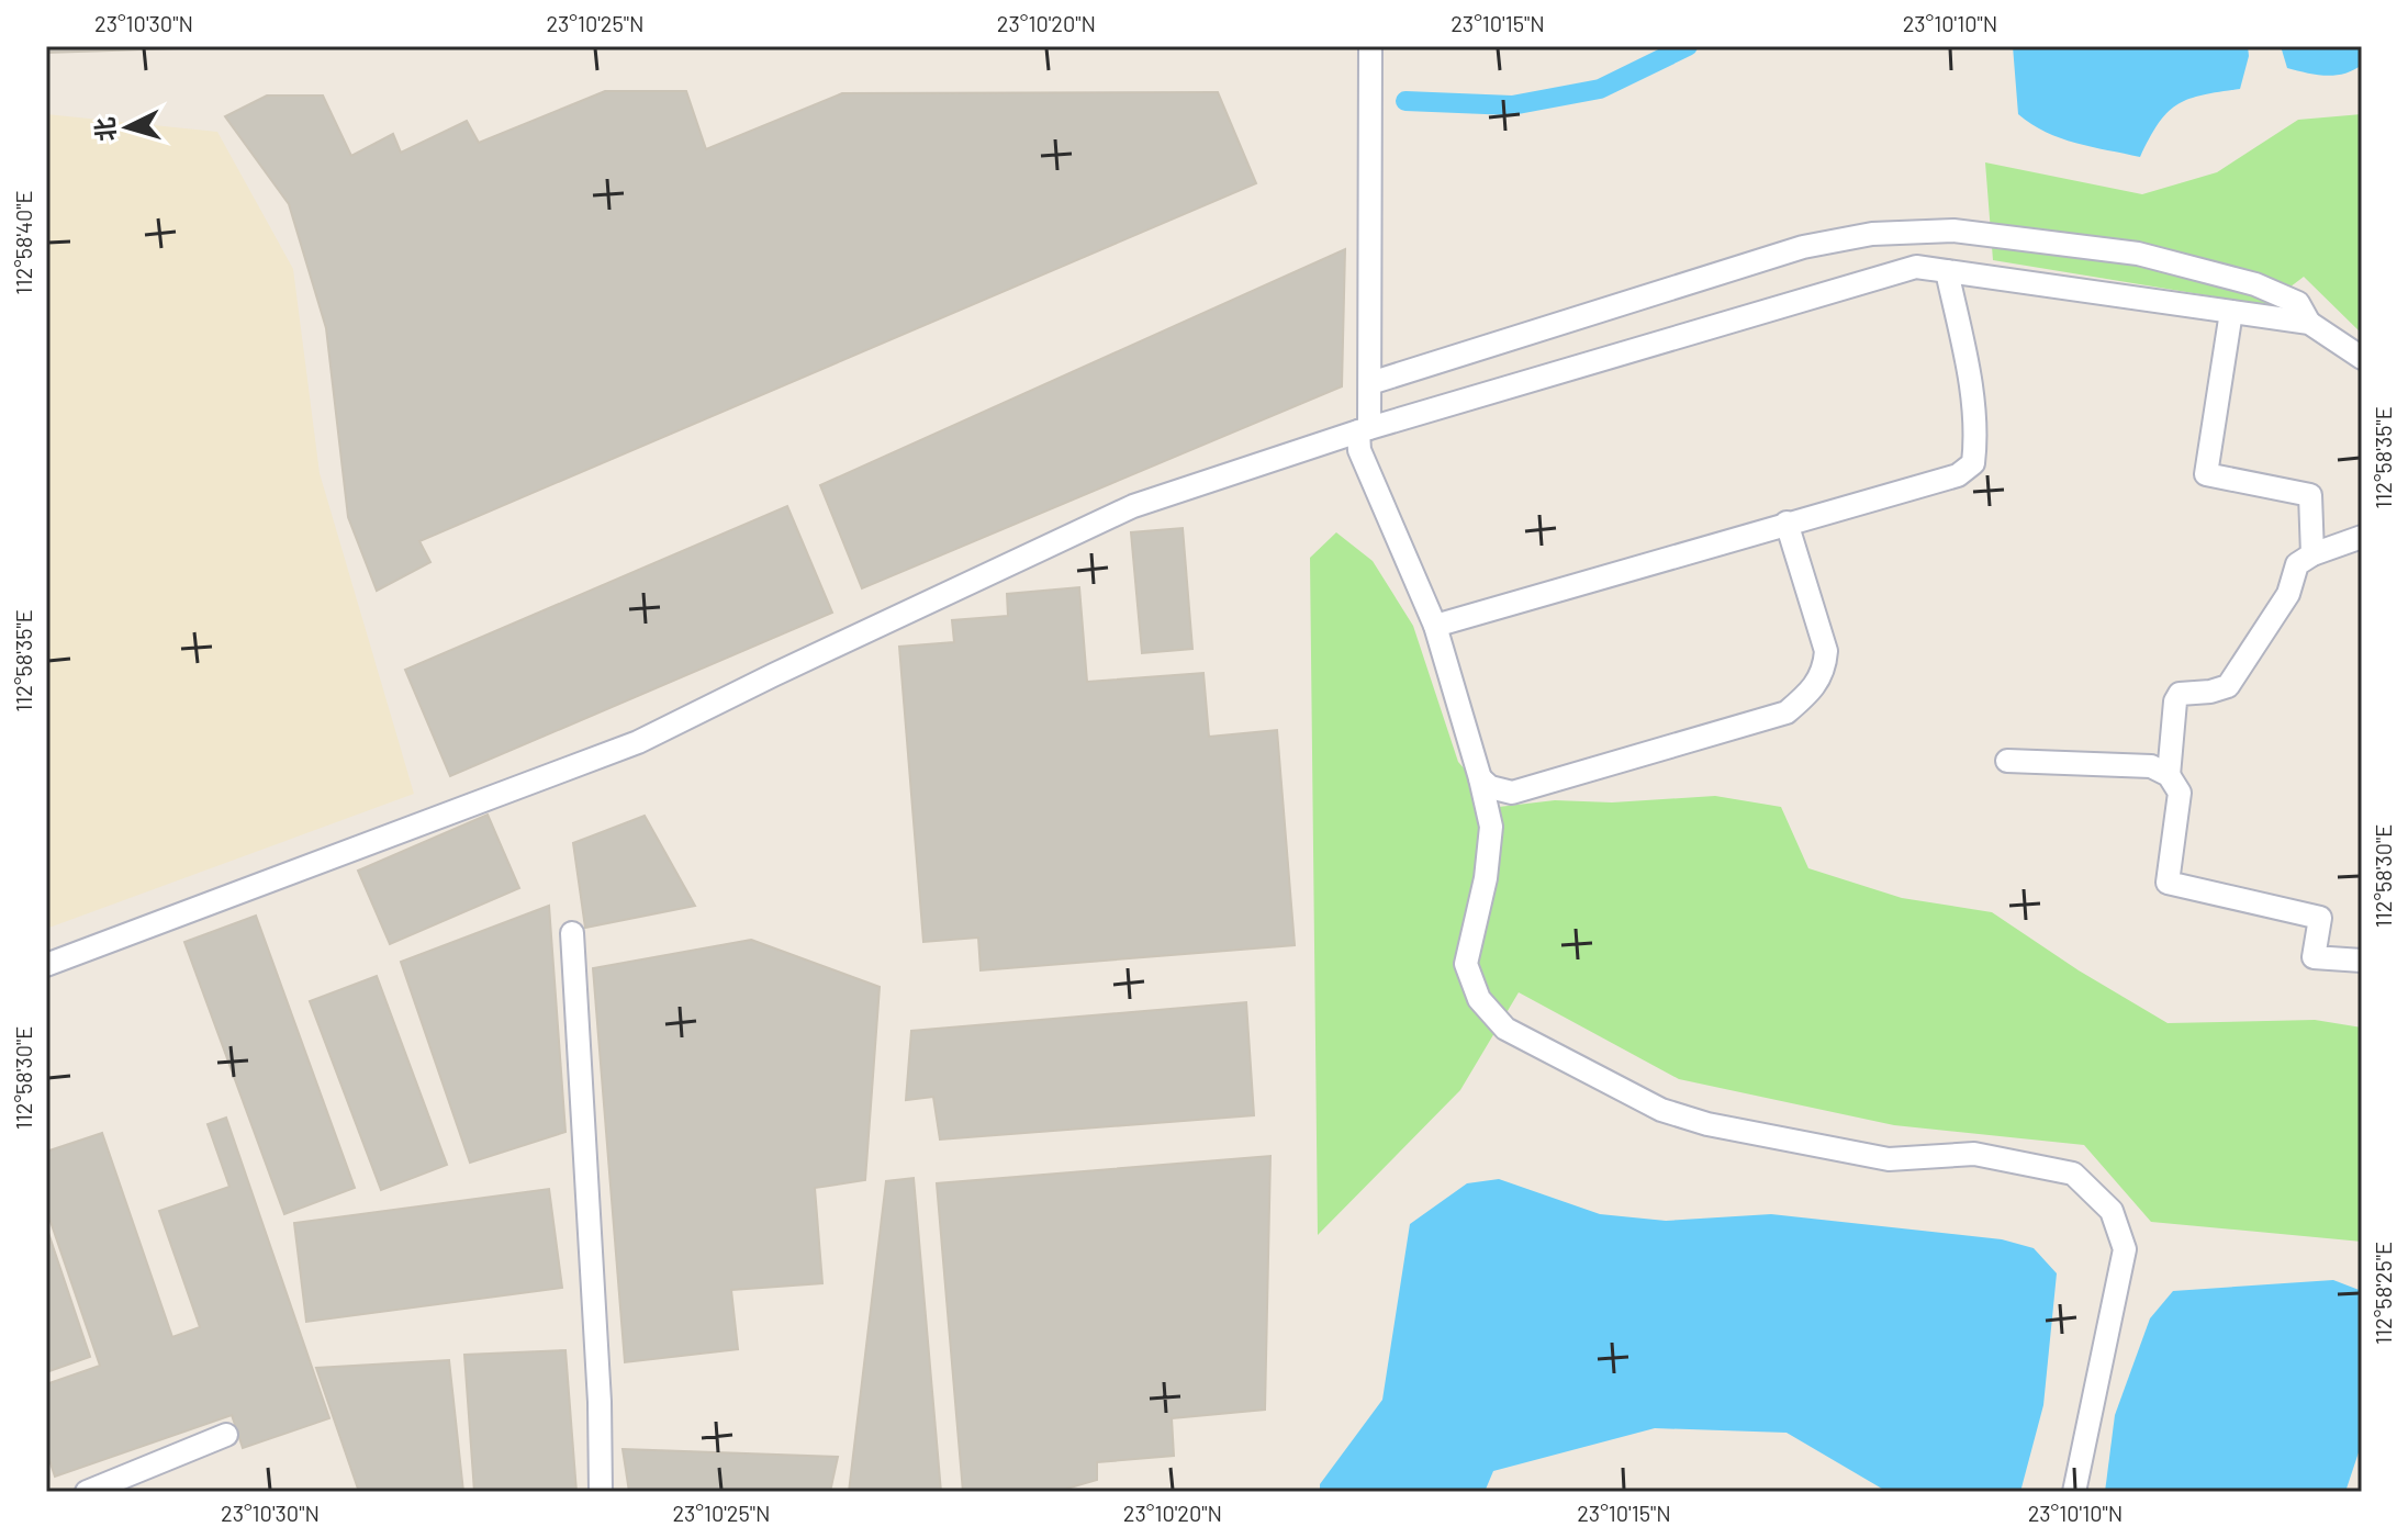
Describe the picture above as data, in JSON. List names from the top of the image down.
{
  "north": "left",
  "coordinates": [
    "23°10'30\"N",
    "23°10'25\"N",
    "23°10'20\"N",
    "23°10'15\"N",
    "23°10'10\"N",
    "112°58'40\"E",
    "112°58'35\"E",
    "112°58'30\"E",
    "112°58'25\"E"
  ]
}
